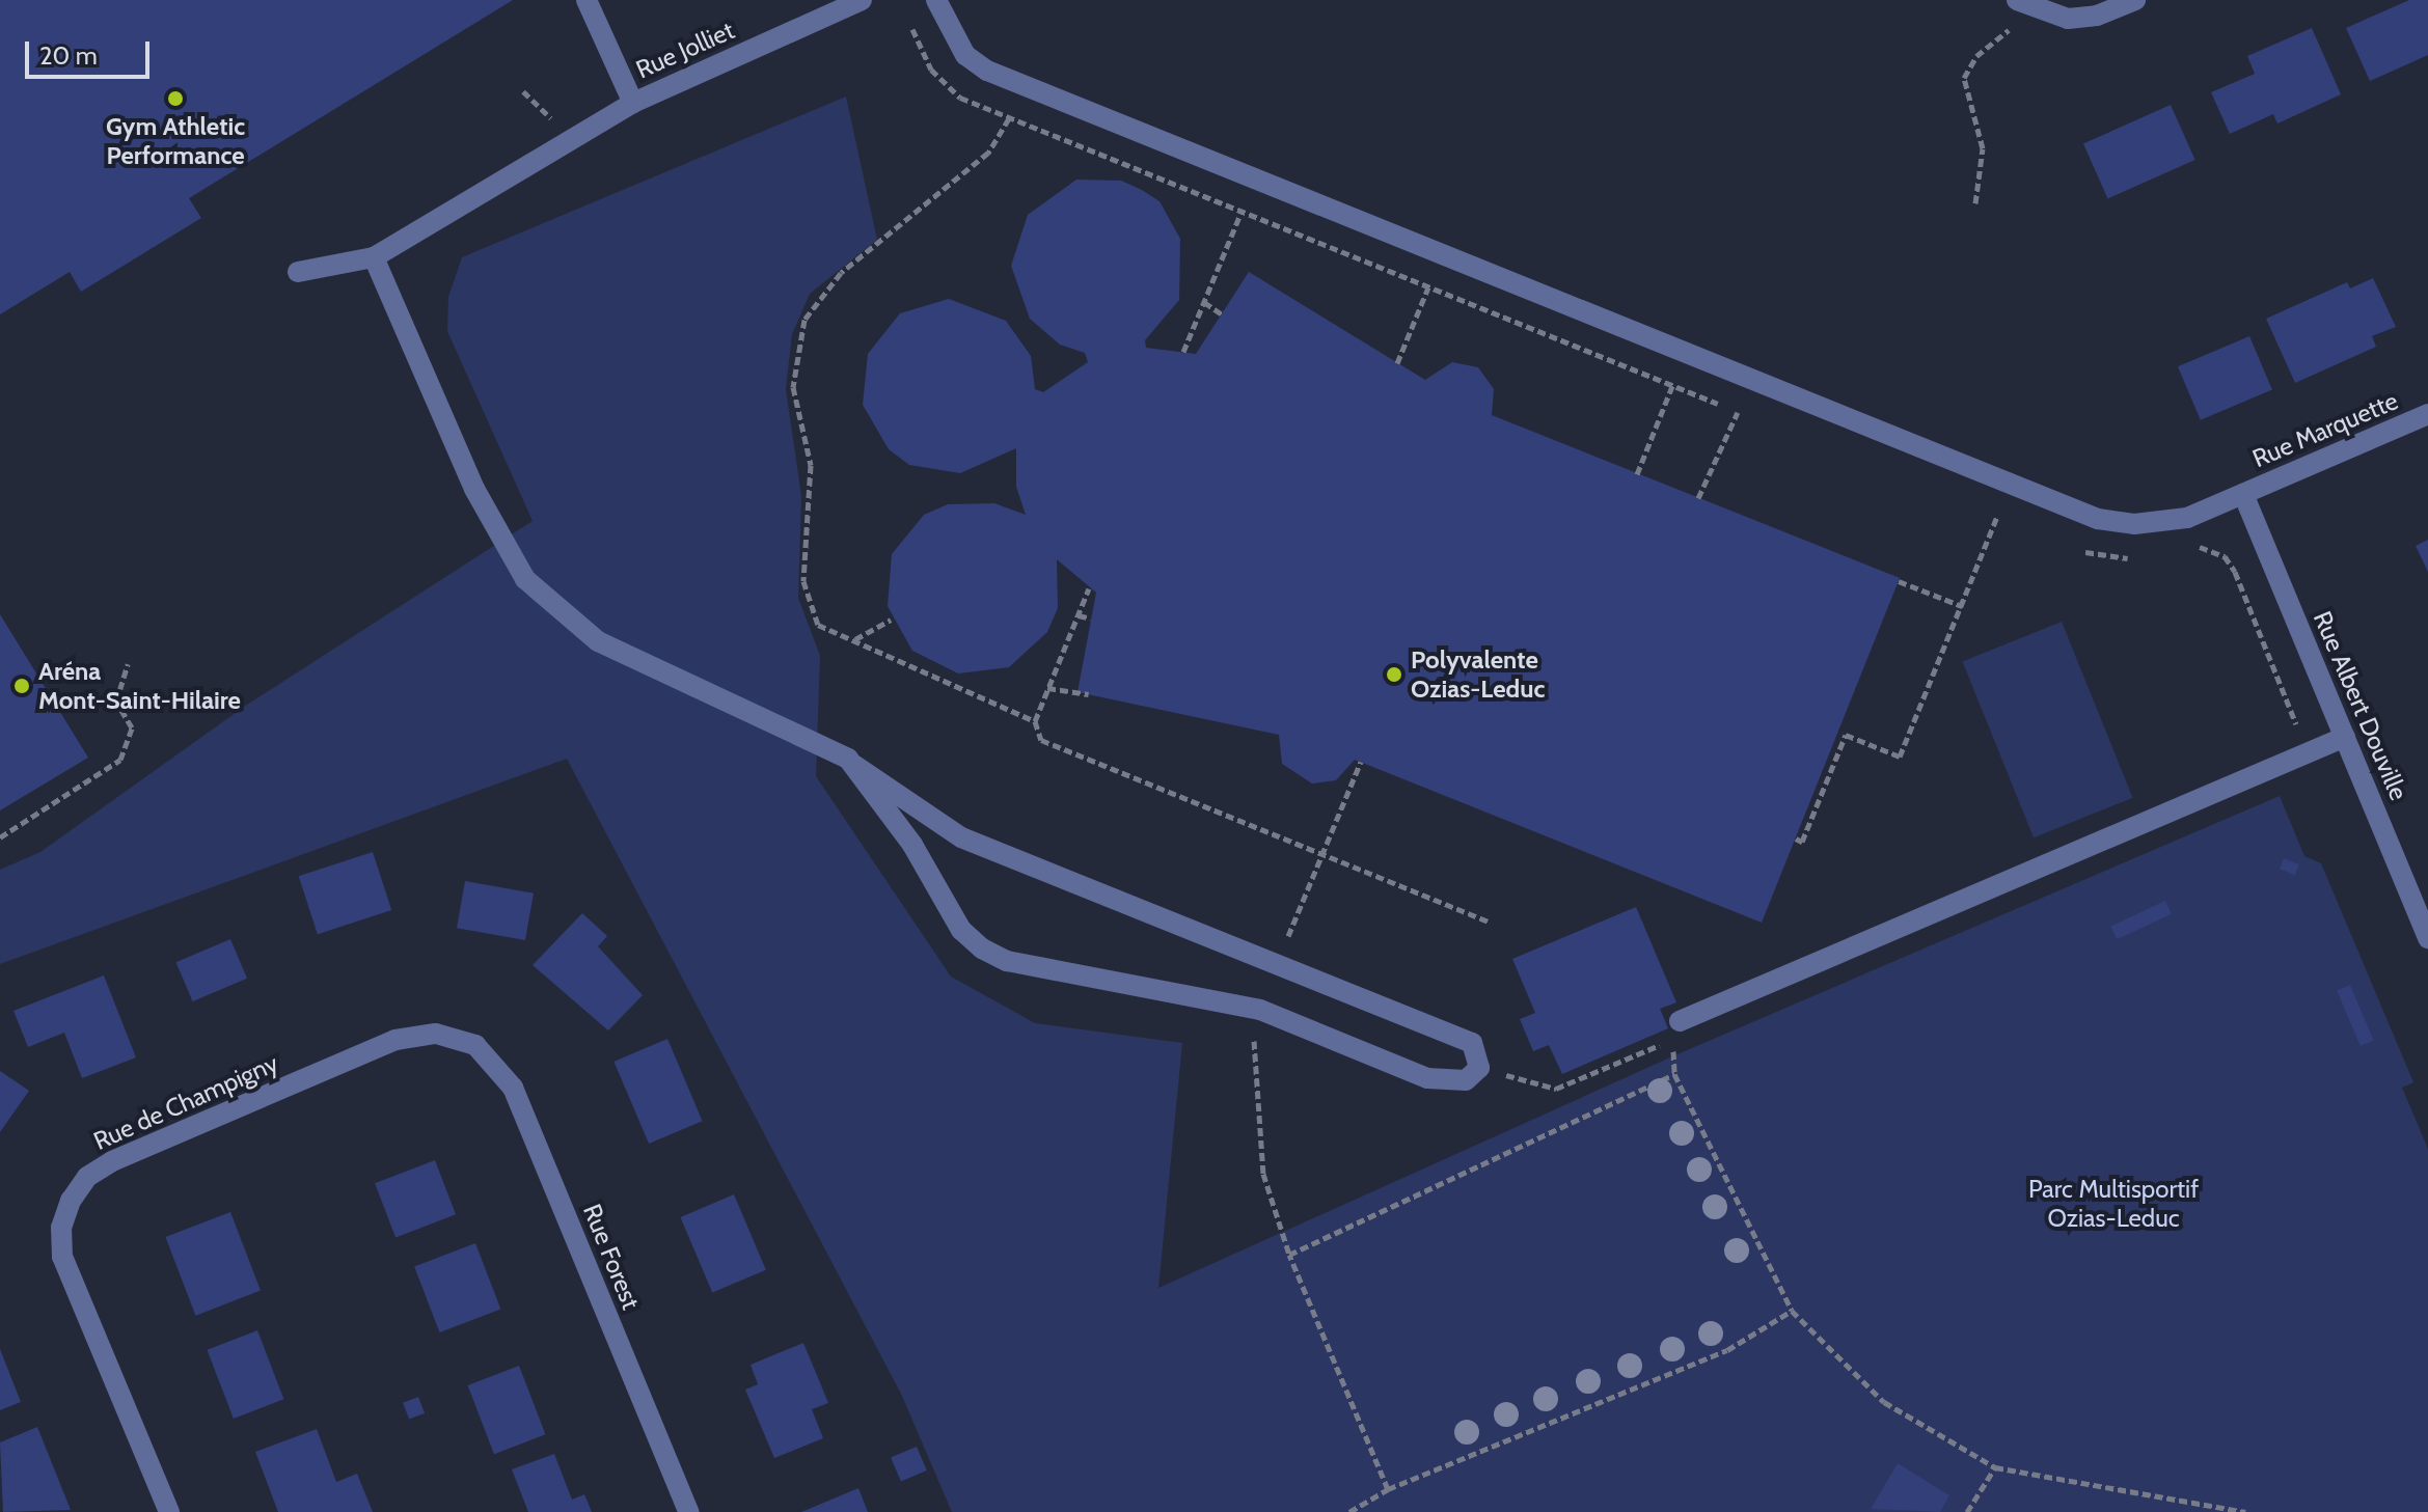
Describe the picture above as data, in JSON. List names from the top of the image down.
{
  "streets": {
    "street": [
      "Rue Jolliet",
      "Rue Marquette",
      "Rue Albert Douville",
      "Rue de Champigny",
      "Rue Forest"
    ]
  },
  "crossings": [
    ["Rue Marquette", "Rue Albert Douville"],
    ["Rue de Champigny", "Rue Forest"]
  ],
  "parks": ["Parc Multisportif Ozias-Leduc"],
  "places": ["Gym Athletic Performance", "Polyvalente Ozias-Leduc", "Aréna Mont-Saint-Hilaire"],
  "scale_bar": "20 m"
}
